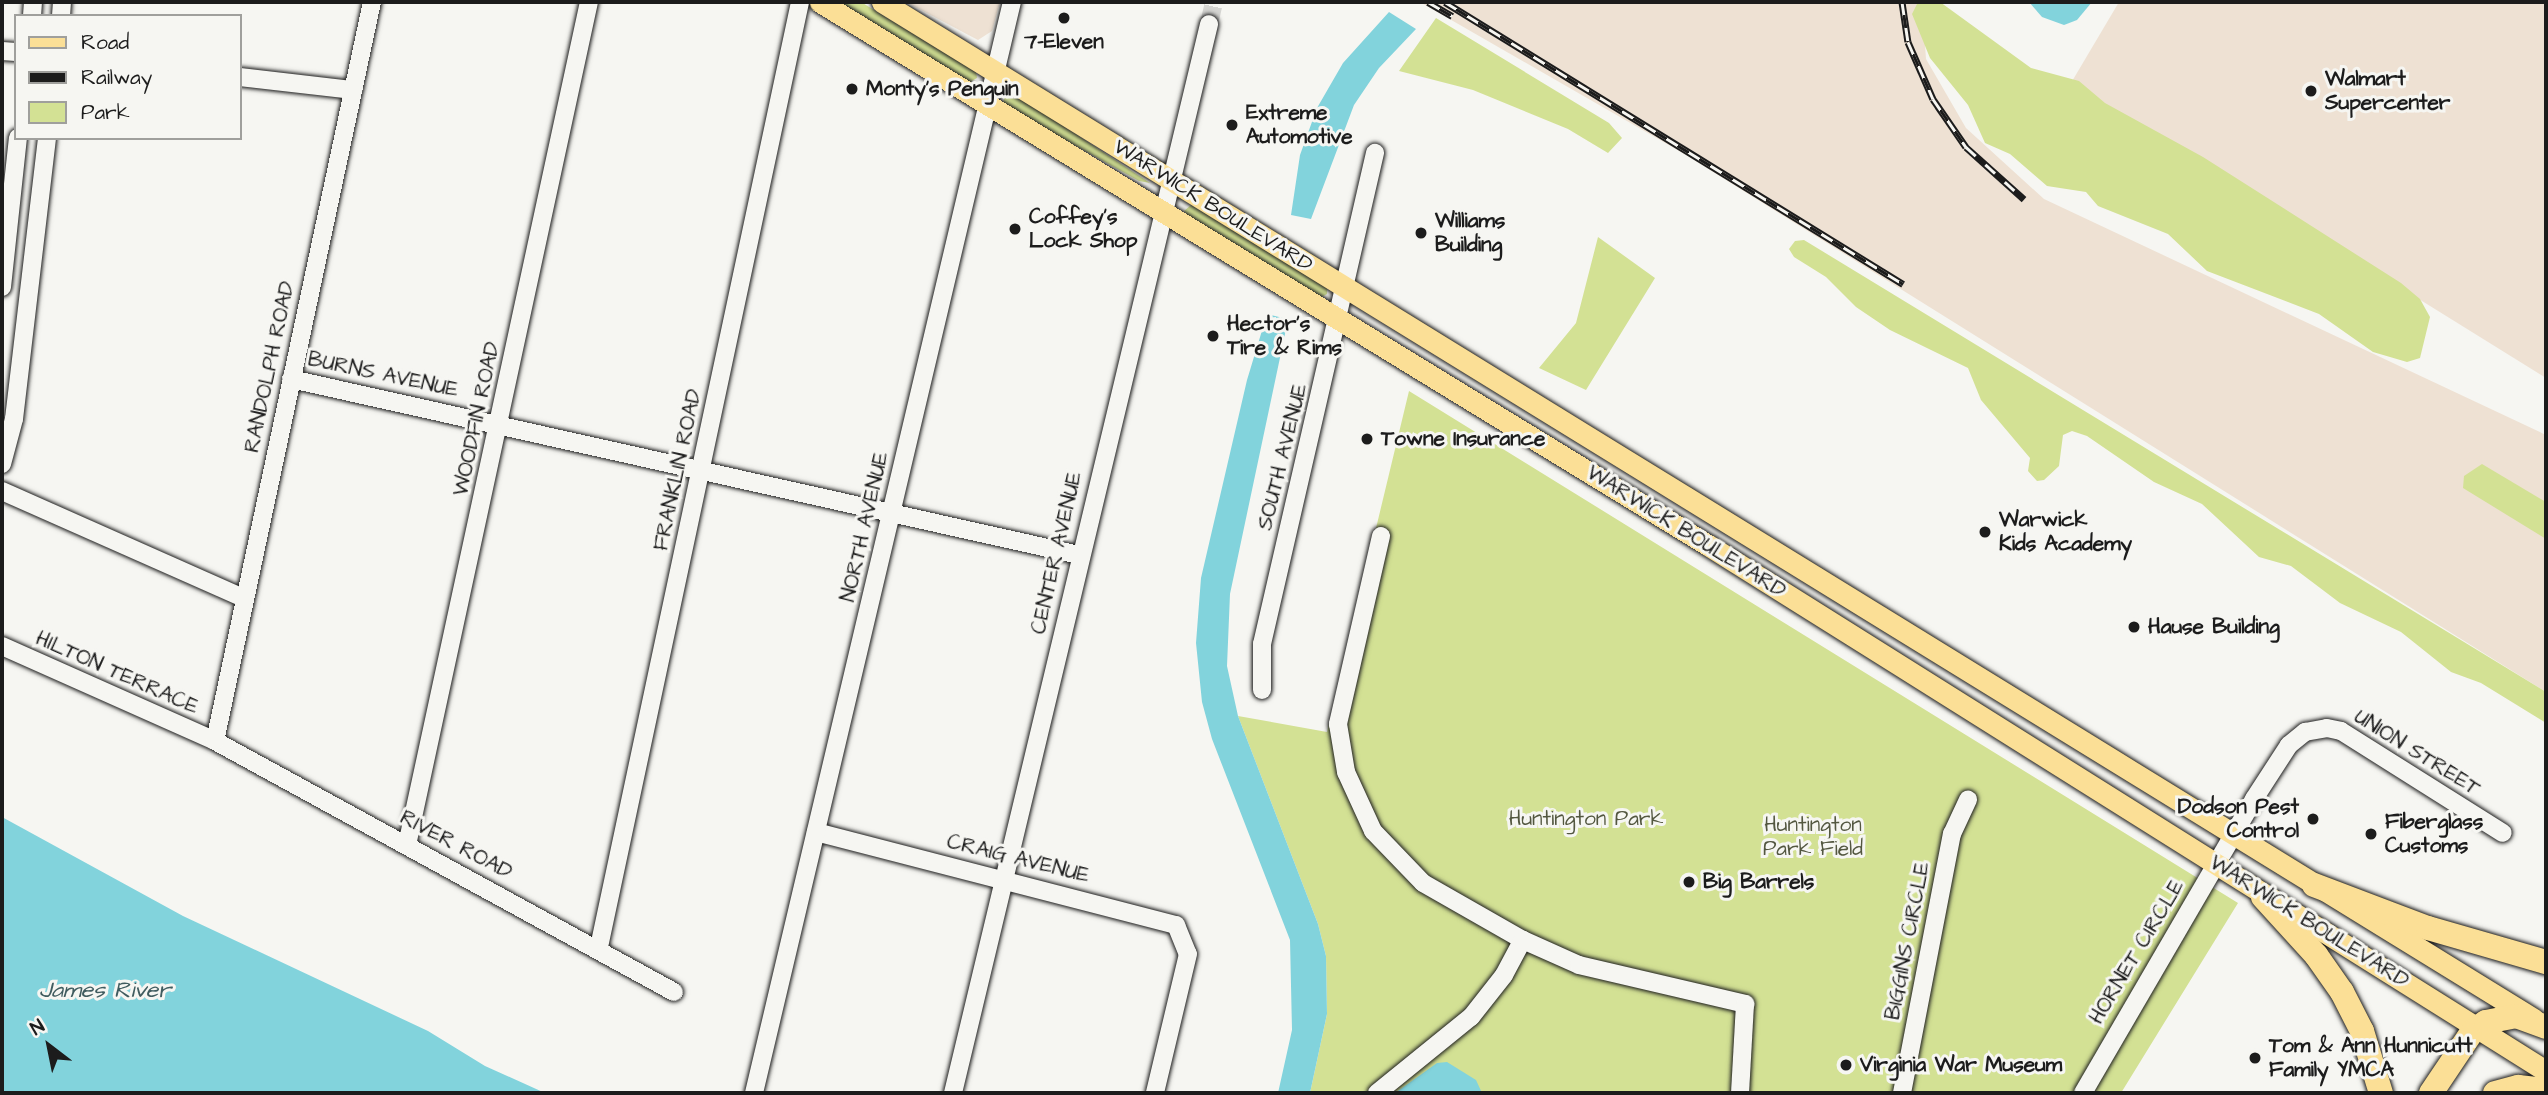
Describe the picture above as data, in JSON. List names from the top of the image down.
{
  "streets": {
    "main road": ["WARWICK BOULEVARD"],
    "street": [
      "RANDOLPH ROAD",
      "BURNS AVENUE",
      "WOODFIN ROAD",
      "SOUTH AVENUE",
      "FRANKLIN ROAD",
      "NORTH AVENUE",
      "CENTER AVENUE",
      "HILTON TERRACE",
      "UNION STREET",
      "RIVER ROAD",
      "CRAIG AVENUE",
      "BIGGINS CIRCLE",
      "HORNET CIRCLE"
    ]
  },
  "crossings": [
    ["WARWICK BOULEVARD", "SOUTH AVENUE"],
    ["WARWICK BOULEVARD", "NORTH AVENUE"],
    ["WARWICK BOULEVARD", "CENTER AVENUE"],
    ["WARWICK BOULEVARD", "UNION STREET"],
    ["WARWICK BOULEVARD", "HORNET CIRCLE"],
    ["RANDOLPH ROAD", "BURNS AVENUE"],
    ["RANDOLPH ROAD", "HILTON TERRACE"],
    ["RANDOLPH ROAD", "RIVER ROAD"],
    ["BURNS AVENUE", "WOODFIN ROAD"],
    ["BURNS AVENUE", "FRANKLIN ROAD"],
    ["BURNS AVENUE", "NORTH AVENUE"],
    ["BURNS AVENUE", "CENTER AVENUE"],
    ["WOODFIN ROAD", "RIVER ROAD"],
    ["FRANKLIN ROAD", "RIVER ROAD"],
    ["NORTH AVENUE", "CRAIG AVENUE"],
    ["CENTER AVENUE", "CRAIG AVENUE"],
    ["HILTON TERRACE", "RIVER ROAD"],
    ["UNION STREET", "HORNET CIRCLE"]
  ],
  "water": ["James River"],
  "parks": ["Huntington Park", "Huntington Park Field"],
  "places": [
    "7-Eleven",
    "Monty's Penguin",
    "Walmart Supercenter",
    "Extreme Automotive",
    "Coffey's Lock Shop",
    "Williams Building",
    "Hector's Tire & Rims",
    "Towne Insurance",
    "Warwick Kids Academy",
    "Hause Building",
    "Dodson Pest Control",
    "Fiberglass Customs",
    "Big Barrels",
    "Tom & Ann Hunnicutt Family YMCA",
    "Virginia War Museum"
  ],
  "legend": ["Road", "Railway", "Park"],
  "north": "top left"
}
